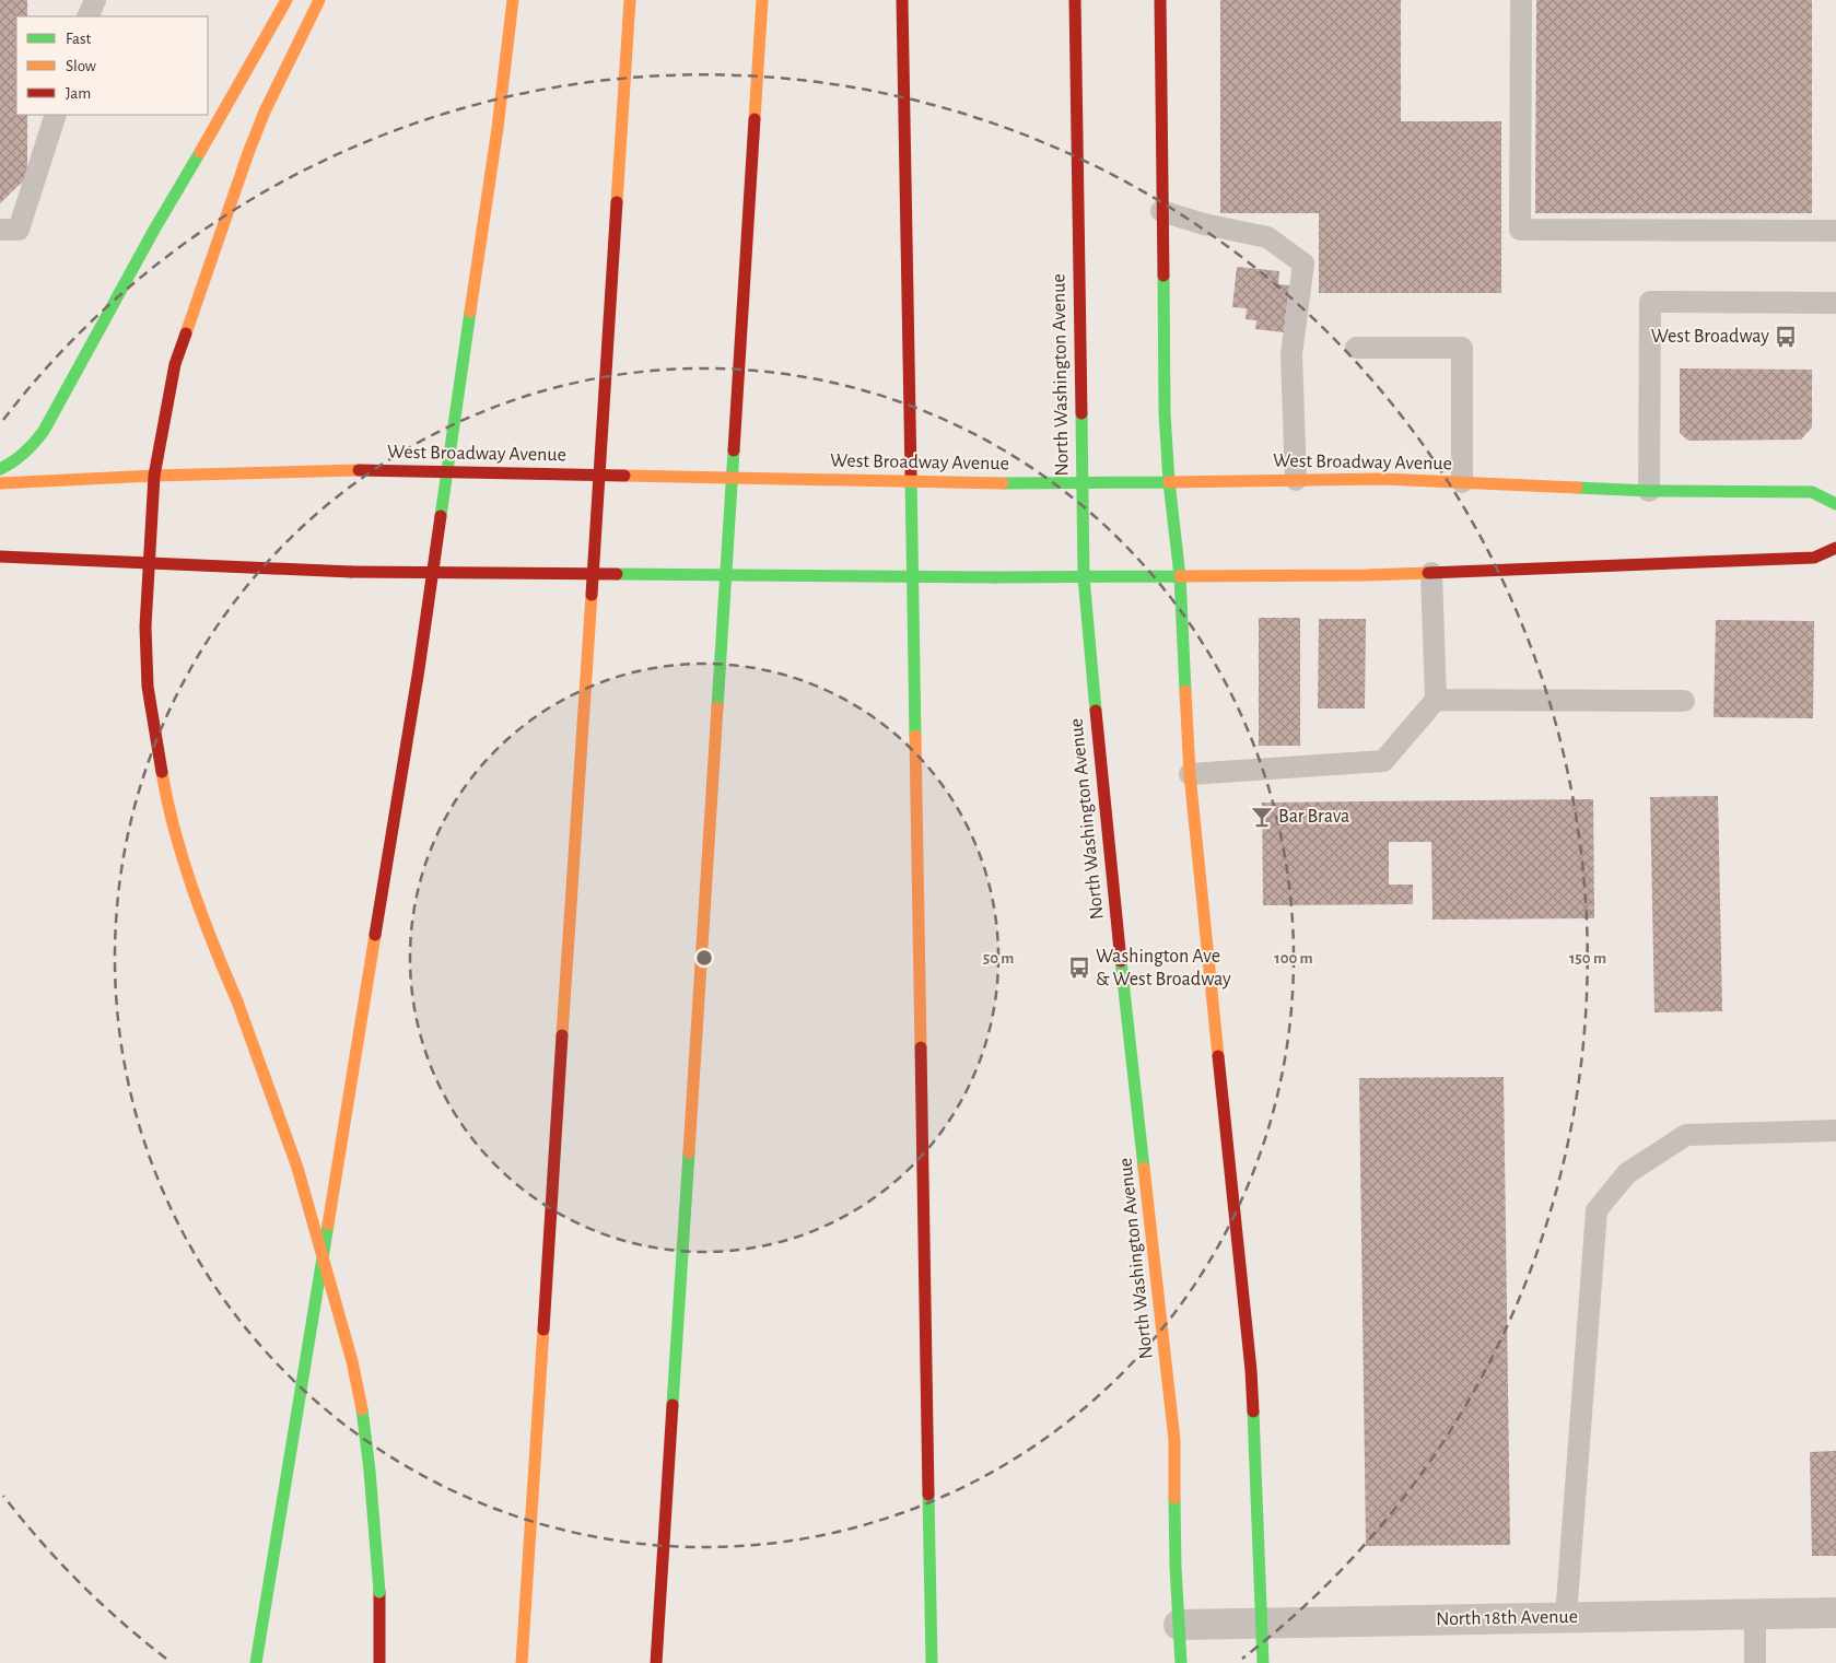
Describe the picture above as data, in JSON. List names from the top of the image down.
{
  "streets": {
    "main road": ["North Washington Avenue", "West Broadway Avenue"],
    "street": ["North 18th Avenue"]
  },
  "crossings": [
    ["North Washington Avenue", "West Broadway Avenue"],
    ["North Washington Avenue", "North 18th Avenue"]
  ],
  "places": {
    "bus stop": ["West Broadway", "Washington Ave & West Broadway"],
    "bar": ["Bar Brava"]
  },
  "legend": ["Fast", "Slow", "Jam"],
  "rings": ["50 m", "100 m", "150 m"]
}
